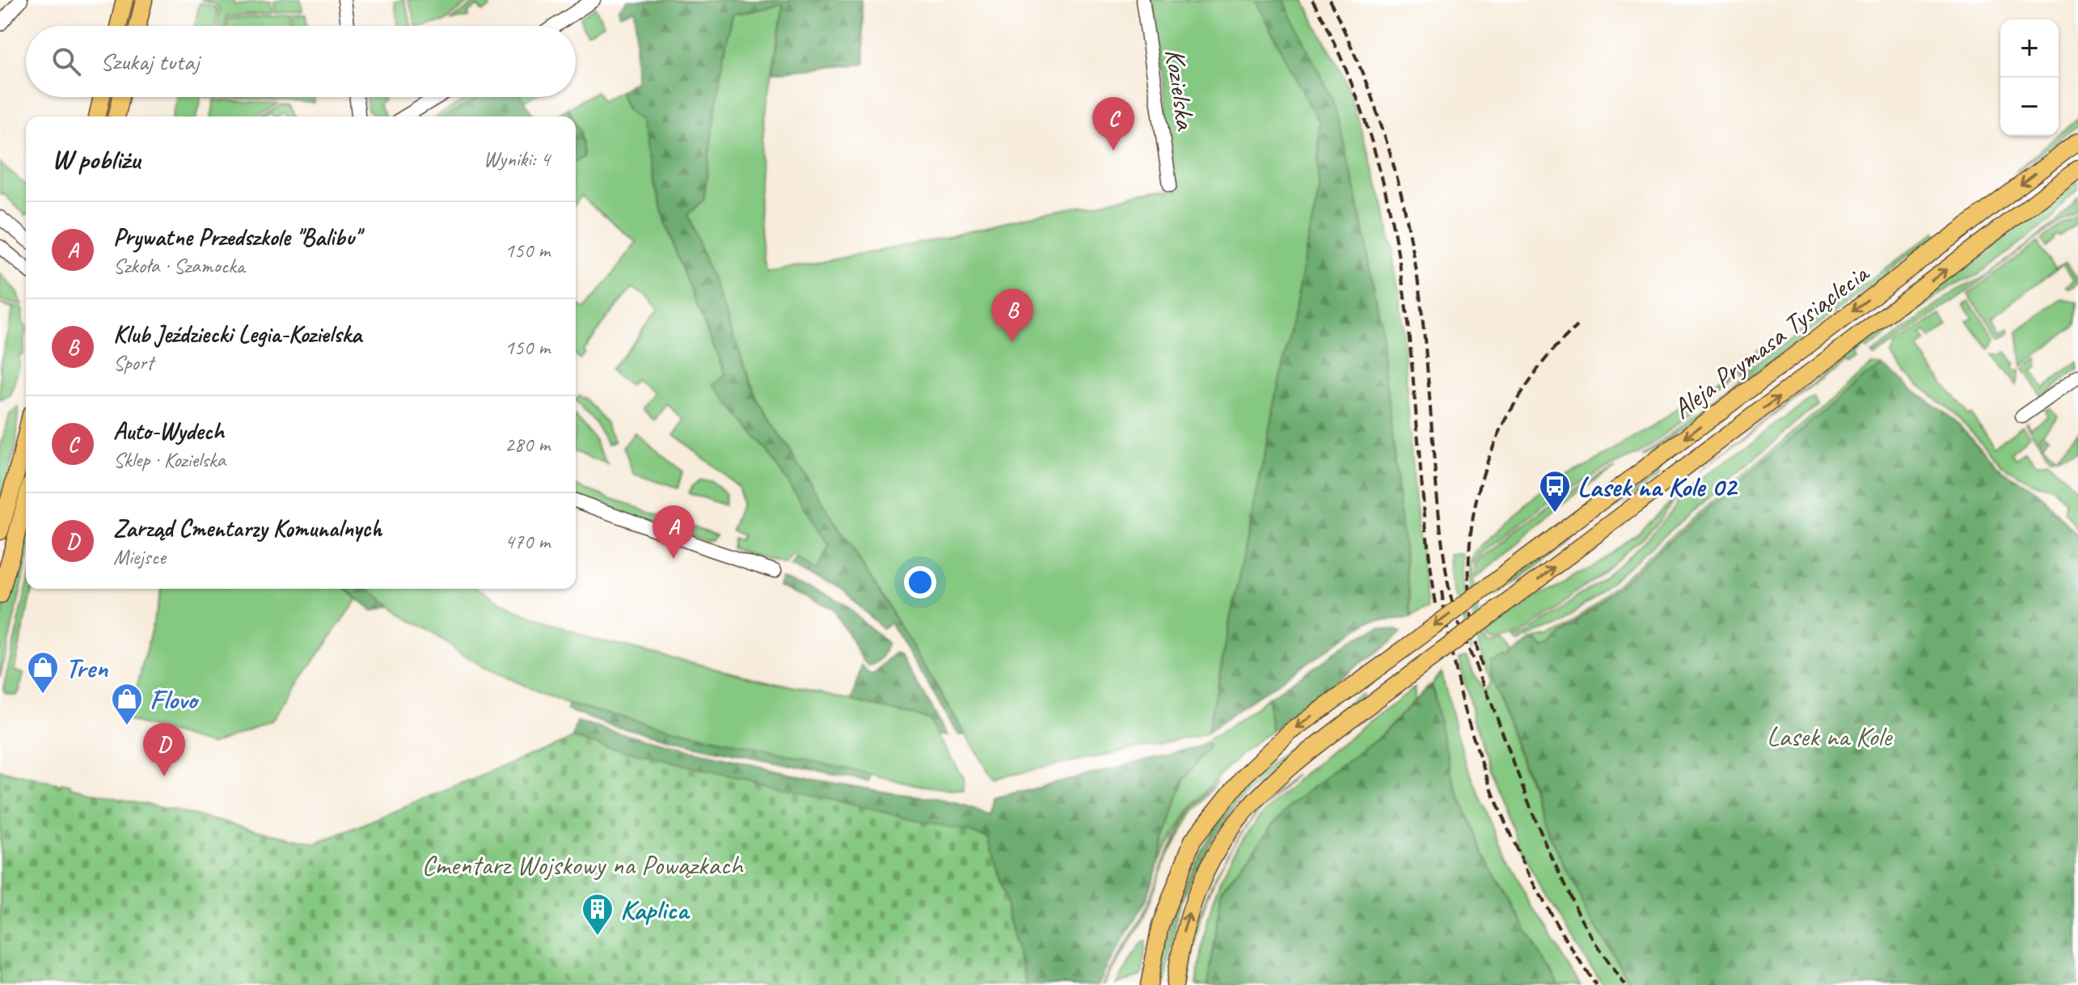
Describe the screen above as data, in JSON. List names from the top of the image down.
{
  "streets": {
    "main road": ["Aleja Prymasa Tysiąclecia"],
    "street": ["Kozielska"]
  },
  "parks": ["Lasek na Kole", "Cmentarz Wojskowy na Powązkach"],
  "places": {
    "bus stop": ["Lasek na Kole 02"],
    "shop": ["Tren", "Flovo"],
    "building": ["Kaplica"]
  },
  "page": {
    "map_buttons": ["+", "−"],
    "search": "Szukaj tutaj",
    "pins": [
      "C",
      "B",
      "A",
      "D"
    ],
    "heading": ["W pobliżu", "Wyniki: 4"],
    "list": [
      {
        "mark": "A",
        "name": "Prywatne Przedszkole \"Balibu\"",
        "note": "Szkoła · Szamocka",
        "value": "150 m"
      },
      {
        "mark": "B",
        "name": "Klub Jeździecki Legia-Kozielska",
        "note": "Sport",
        "value": "150 m"
      },
      {
        "mark": "C",
        "name": "Auto-Wydech",
        "note": "Sklep · Kozielska",
        "value": "280 m"
      },
      {
        "mark": "D",
        "name": "Zarząd Cmentarzy Komunalnych",
        "note": "Miejsce",
        "value": "470 m"
      }
    ]
  }
}
